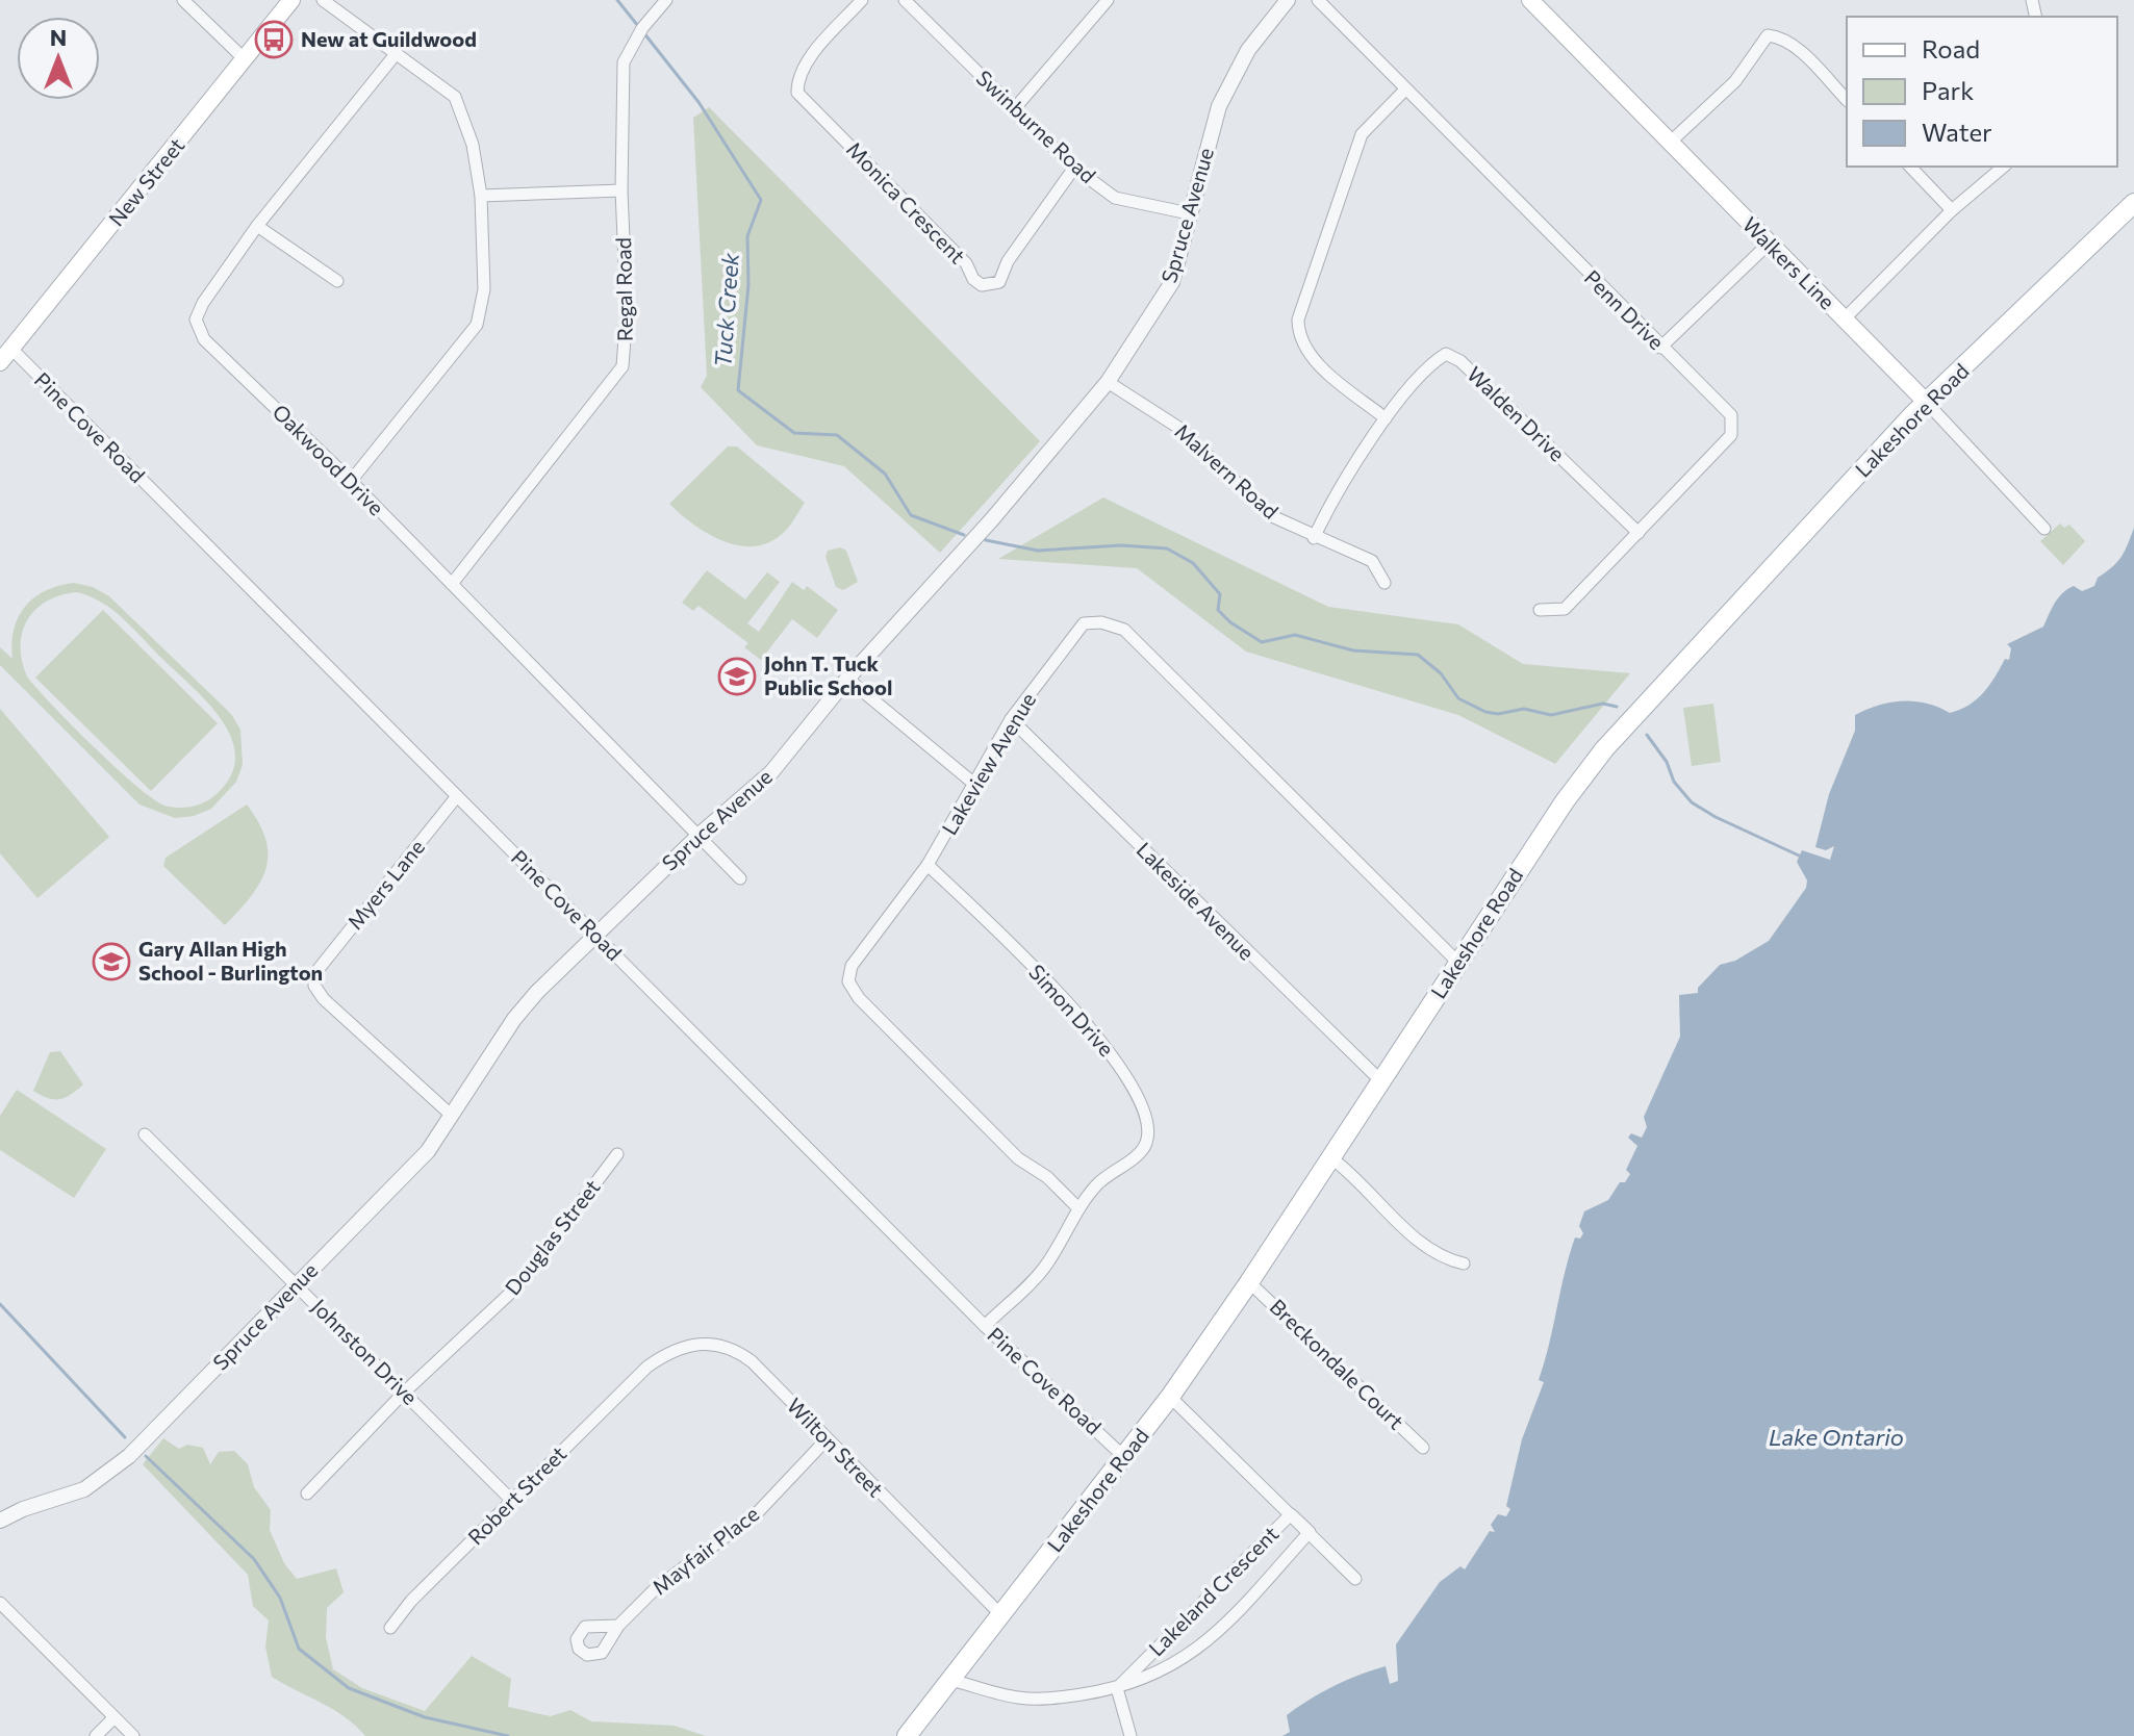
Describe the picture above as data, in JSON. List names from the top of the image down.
{
  "streets": {
    "main road": ["New Street", "Walkers Line", "Lakeshore Road"],
    "street": [
      "Swinburne Road",
      "Monica Crescent",
      "Spruce Avenue",
      "Regal Road",
      "Penn Drive",
      "Walden Drive",
      "Pine Cove Road",
      "Oakwood Drive",
      "Malvern Road",
      "Lakeview Avenue",
      "Myers Lane",
      "Lakeside Avenue",
      "Simon Drive",
      "Douglas Street",
      "Johnston Drive",
      "Breckondale Court",
      "Wilton Street",
      "Robert Street",
      "Mayfair Place",
      "Lakeland Crescent"
    ]
  },
  "crossings": [
    ["Swinburne Road", "Monica Crescent"],
    ["Swinburne Road", "Spruce Avenue"],
    ["New Street", "Pine Cove Road"],
    ["Spruce Avenue", "Pine Cove Road"],
    ["Spruce Avenue", "Oakwood Drive"],
    ["Spruce Avenue", "Malvern Road"],
    ["Spruce Avenue", "Myers Lane"],
    ["Spruce Avenue", "Johnston Drive"],
    ["Walkers Line", "Lakeshore Road"],
    ["Regal Road", "Oakwood Drive"],
    ["Penn Drive", "Walden Drive"],
    ["Walden Drive", "Malvern Road"],
    ["Lakeshore Road", "Pine Cove Road"],
    ["Lakeshore Road", "Lakeview Avenue"],
    ["Lakeshore Road", "Lakeside Avenue"],
    ["Lakeshore Road", "Breckondale Court"],
    ["Lakeshore Road", "Wilton Street"],
    ["Lakeshore Road", "Lakeland Crescent"],
    ["Pine Cove Road", "Myers Lane"],
    ["Pine Cove Road", "Simon Drive"],
    ["Lakeview Avenue", "Lakeside Avenue"],
    ["Lakeview Avenue", "Simon Drive"],
    ["Douglas Street", "Johnston Drive"],
    ["Johnston Drive", "Robert Street"],
    ["Wilton Street", "Robert Street"],
    ["Wilton Street", "Mayfair Place"]
  ],
  "water": ["Tuck Creek", "Lake Ontario"],
  "places": {
    "bus stop": ["New at Guildwood"],
    "school or university": ["John T. Tuck Public School", "Gary Allan High School - Burlington"]
  },
  "legend": ["Road", "Park", "Water"],
  "north": "top"
}
